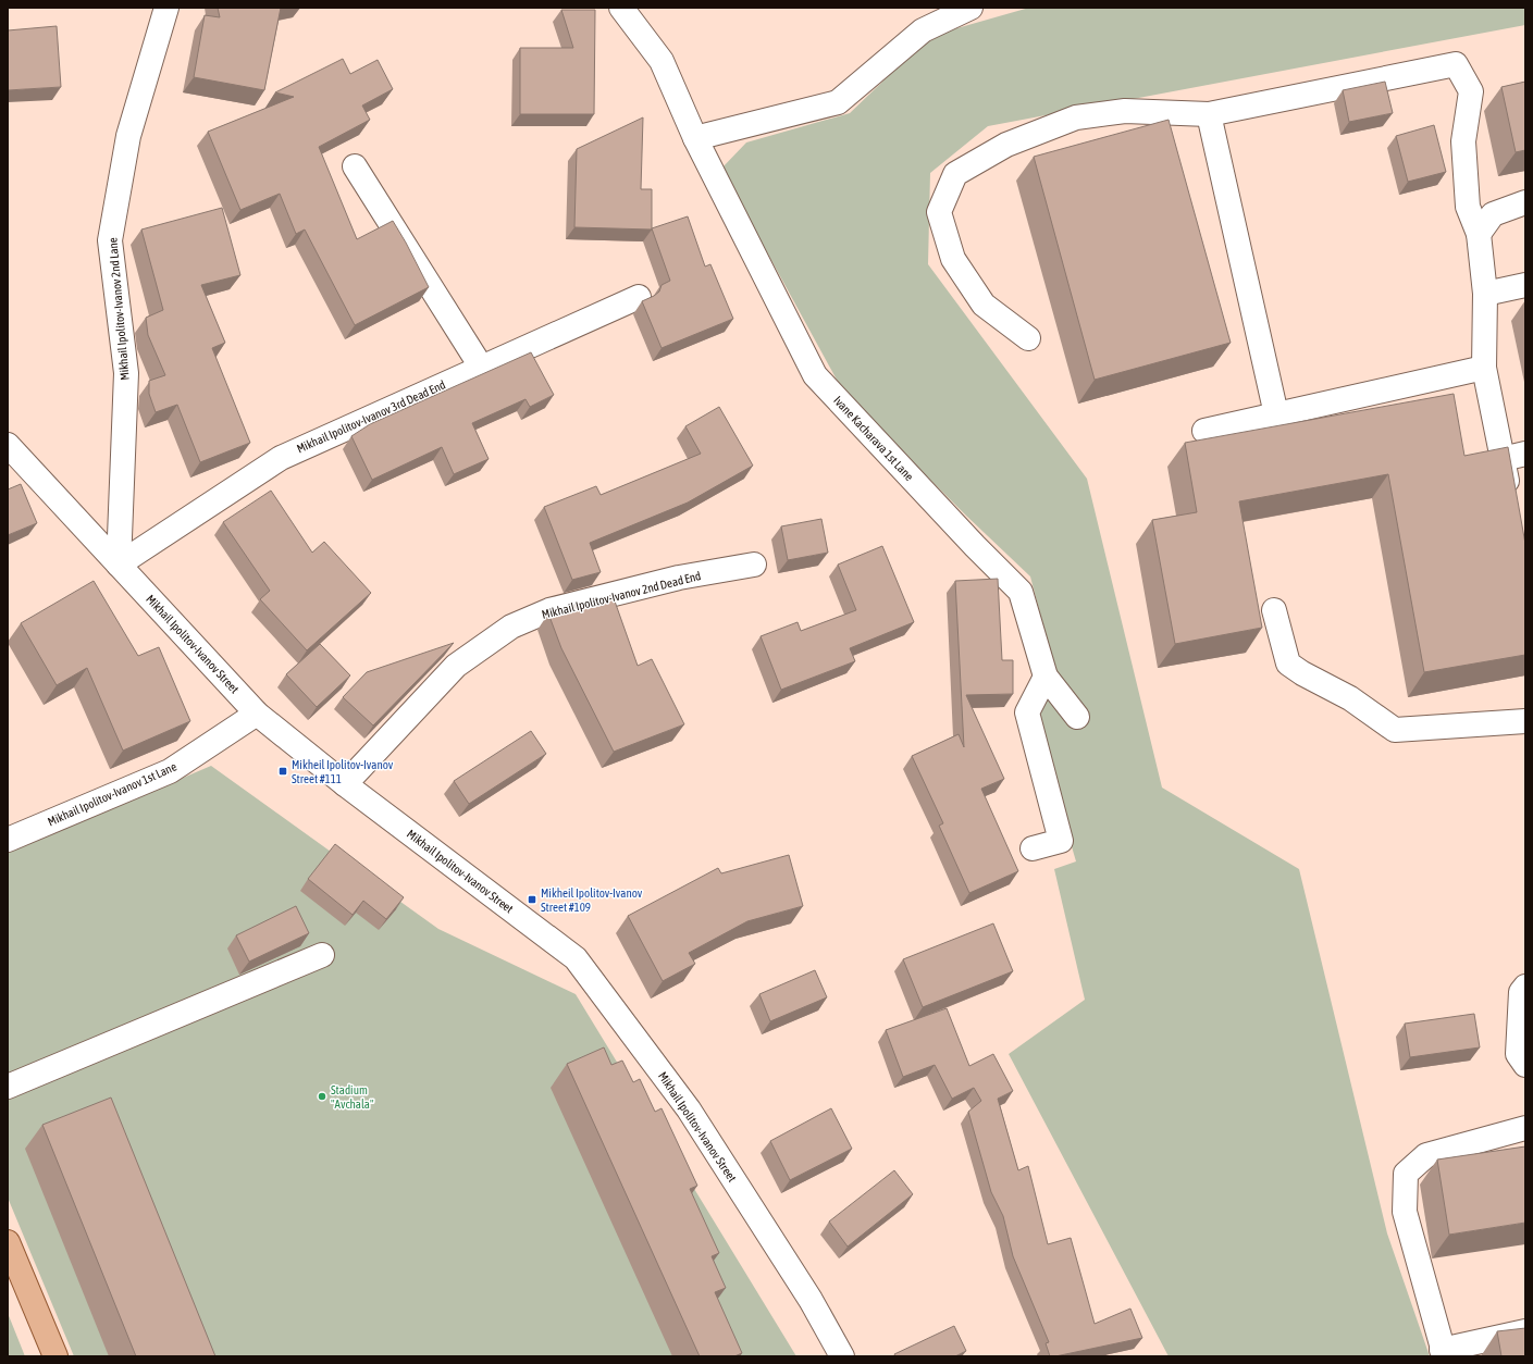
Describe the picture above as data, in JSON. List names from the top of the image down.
{
  "streets": {
    "street": [
      "Mikhail Ipolitov-Ivanov 2nd Lane",
      "Mikhail Ipolitov-Ivanov 3rd Dead End",
      "Ivane Kacharava 1st Lane",
      "Mikhail Ipolitov-Ivanov 2nd Dead End",
      "Mikhail Ipolitov-Ivanov Street",
      "Mikhail Ipolitov-Ivanov 1st Lane"
    ]
  },
  "crossings": [
    ["Mikhail Ipolitov-Ivanov 2nd Lane", "Mikhail Ipolitov-Ivanov 3rd Dead End"],
    ["Mikhail Ipolitov-Ivanov 2nd Lane", "Mikhail Ipolitov-Ivanov Street"],
    ["Mikhail Ipolitov-Ivanov 3rd Dead End", "Mikhail Ipolitov-Ivanov Street"],
    ["Mikhail Ipolitov-Ivanov 2nd Dead End", "Mikhail Ipolitov-Ivanov Street"],
    ["Mikhail Ipolitov-Ivanov Street", "Mikhail Ipolitov-Ivanov 1st Lane"]
  ],
  "places": {
    "transit": ["Mikheil Ipolitov-Ivanov Street #111", "Mikheil Ipolitov-Ivanov Street #109"],
    "other": ["Stadium \"Avchala\""]
  }
}
